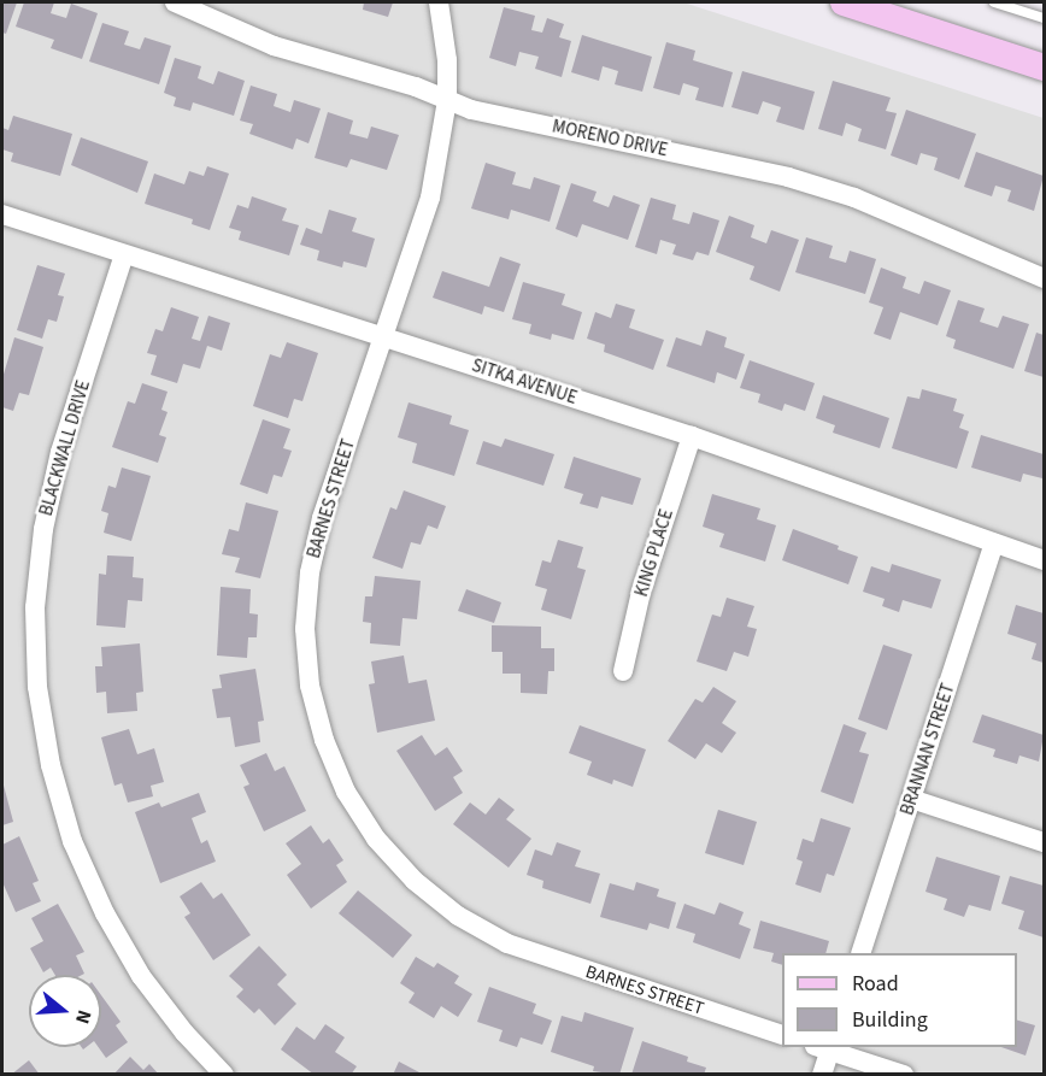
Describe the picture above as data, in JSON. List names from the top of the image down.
{
  "streets": {
    "street": [
      "MORENO DRIVE",
      "SITKA AVENUE",
      "BLACKWALL DRIVE",
      "BARNES STREET",
      "KING PLACE",
      "BRANNAN STREET"
    ]
  },
  "crossings": [
    ["MORENO DRIVE", "BARNES STREET"],
    ["SITKA AVENUE", "BLACKWALL DRIVE"],
    ["SITKA AVENUE", "BARNES STREET"],
    ["SITKA AVENUE", "KING PLACE"],
    ["SITKA AVENUE", "BRANNAN STREET"]
  ],
  "legend": ["Road", "Building"],
  "north": "right"
}
